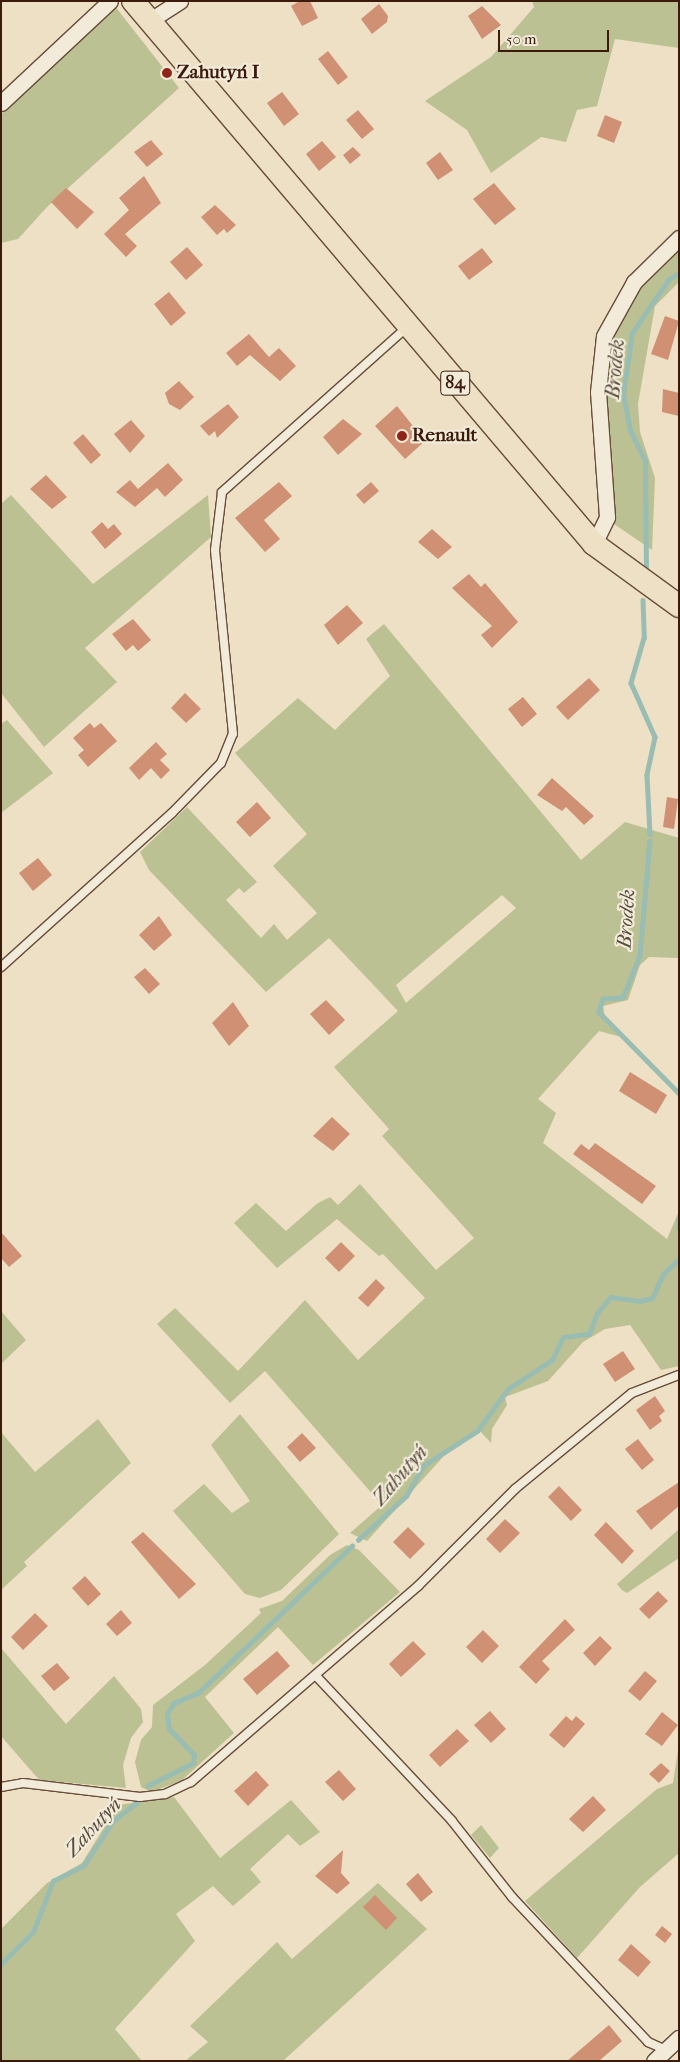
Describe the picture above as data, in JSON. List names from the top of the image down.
{
  "streets": {
    "main road": ["84"]
  },
  "water": ["Brodek", "Zahutyń"],
  "places": ["Zahutyń I", "Renault"],
  "scale_bar": "50 m"
}
